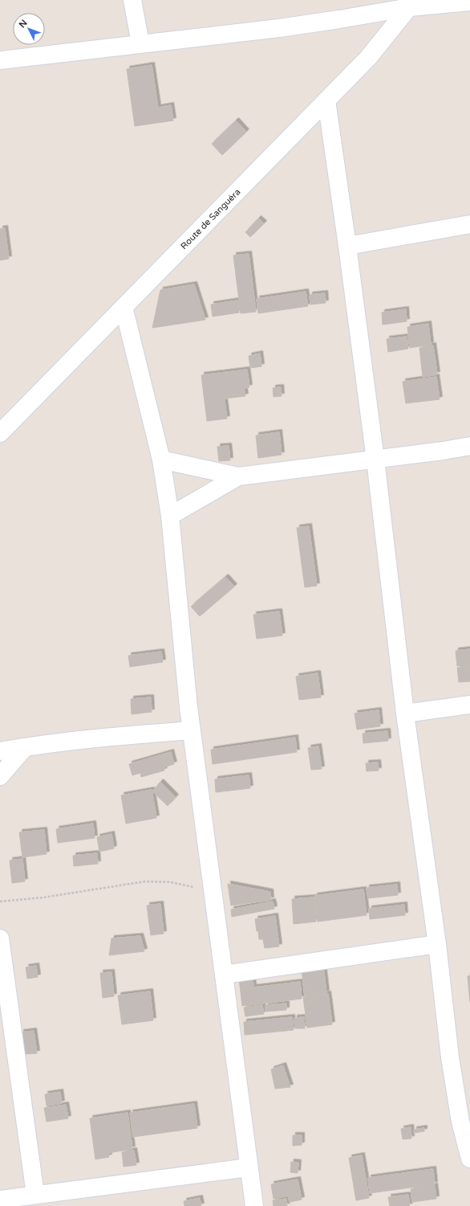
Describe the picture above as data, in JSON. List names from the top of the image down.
{
  "streets": {
    "street": ["Route de Sanguéra"]
  },
  "north": "top left"
}
